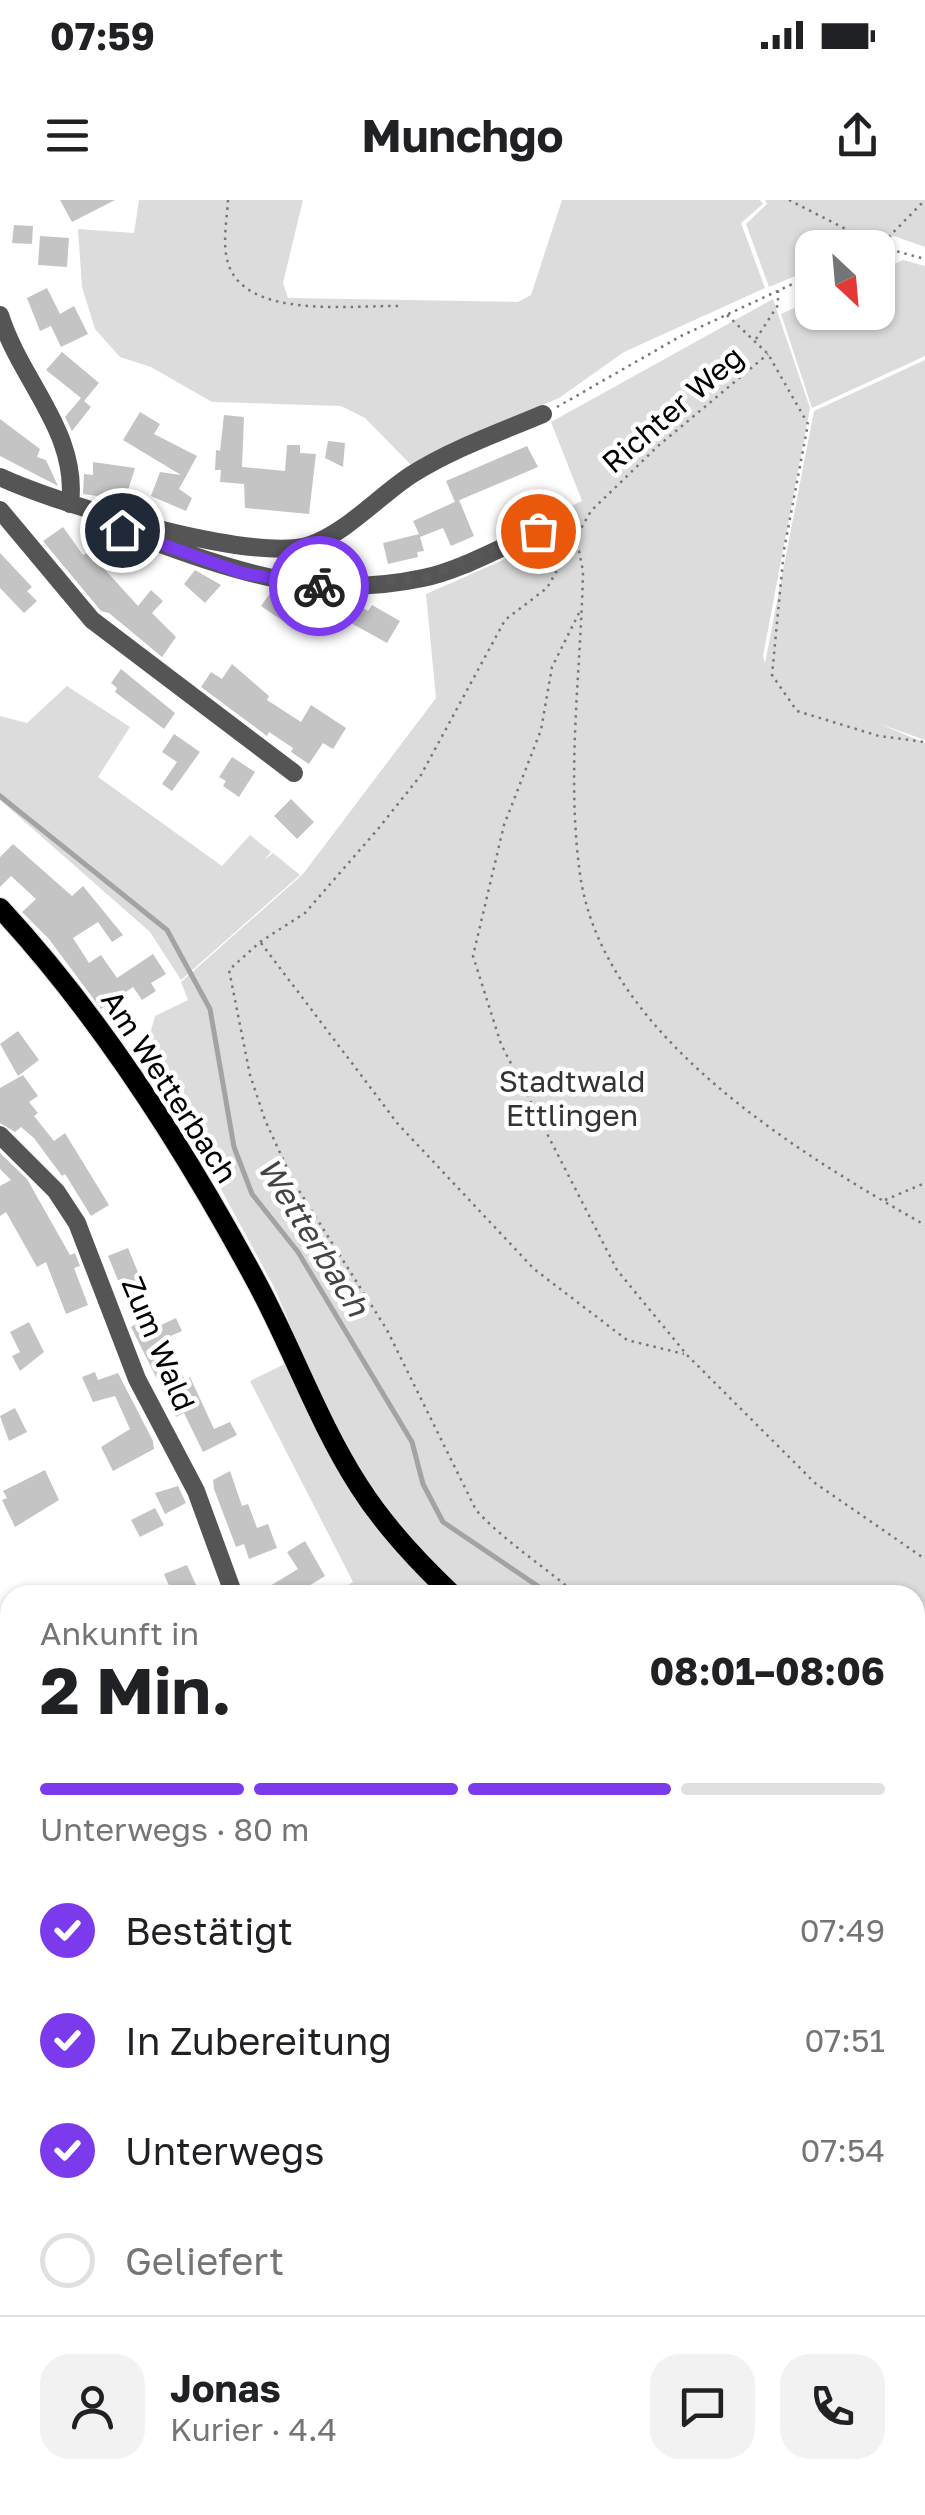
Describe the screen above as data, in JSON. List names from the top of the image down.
{
  "streets": {
    "main road": ["Am Wetterbach"],
    "street": ["Zum Wald"],
    "path": ["Richter Weg"]
  },
  "water": ["Wetterbach"],
  "parks": ["Stadtwald Ettlingen"],
  "north": "bottom right",
  "page": {
    "status": "07:59",
    "header": "Munchgo",
    "heading": ["2 Min.", "Ankunft in", "08:01–08:06"],
    "panel": ["Jonas", "Kurier · 4.4"],
    "bar": "Unterwegs · 80 m",
    "list": [
      ["Bestätigt", "07:49"],
      ["In Zubereitung", "07:51"],
      ["Unterwegs", "07:54"],
      "Geliefert"
    ]
  }
}
